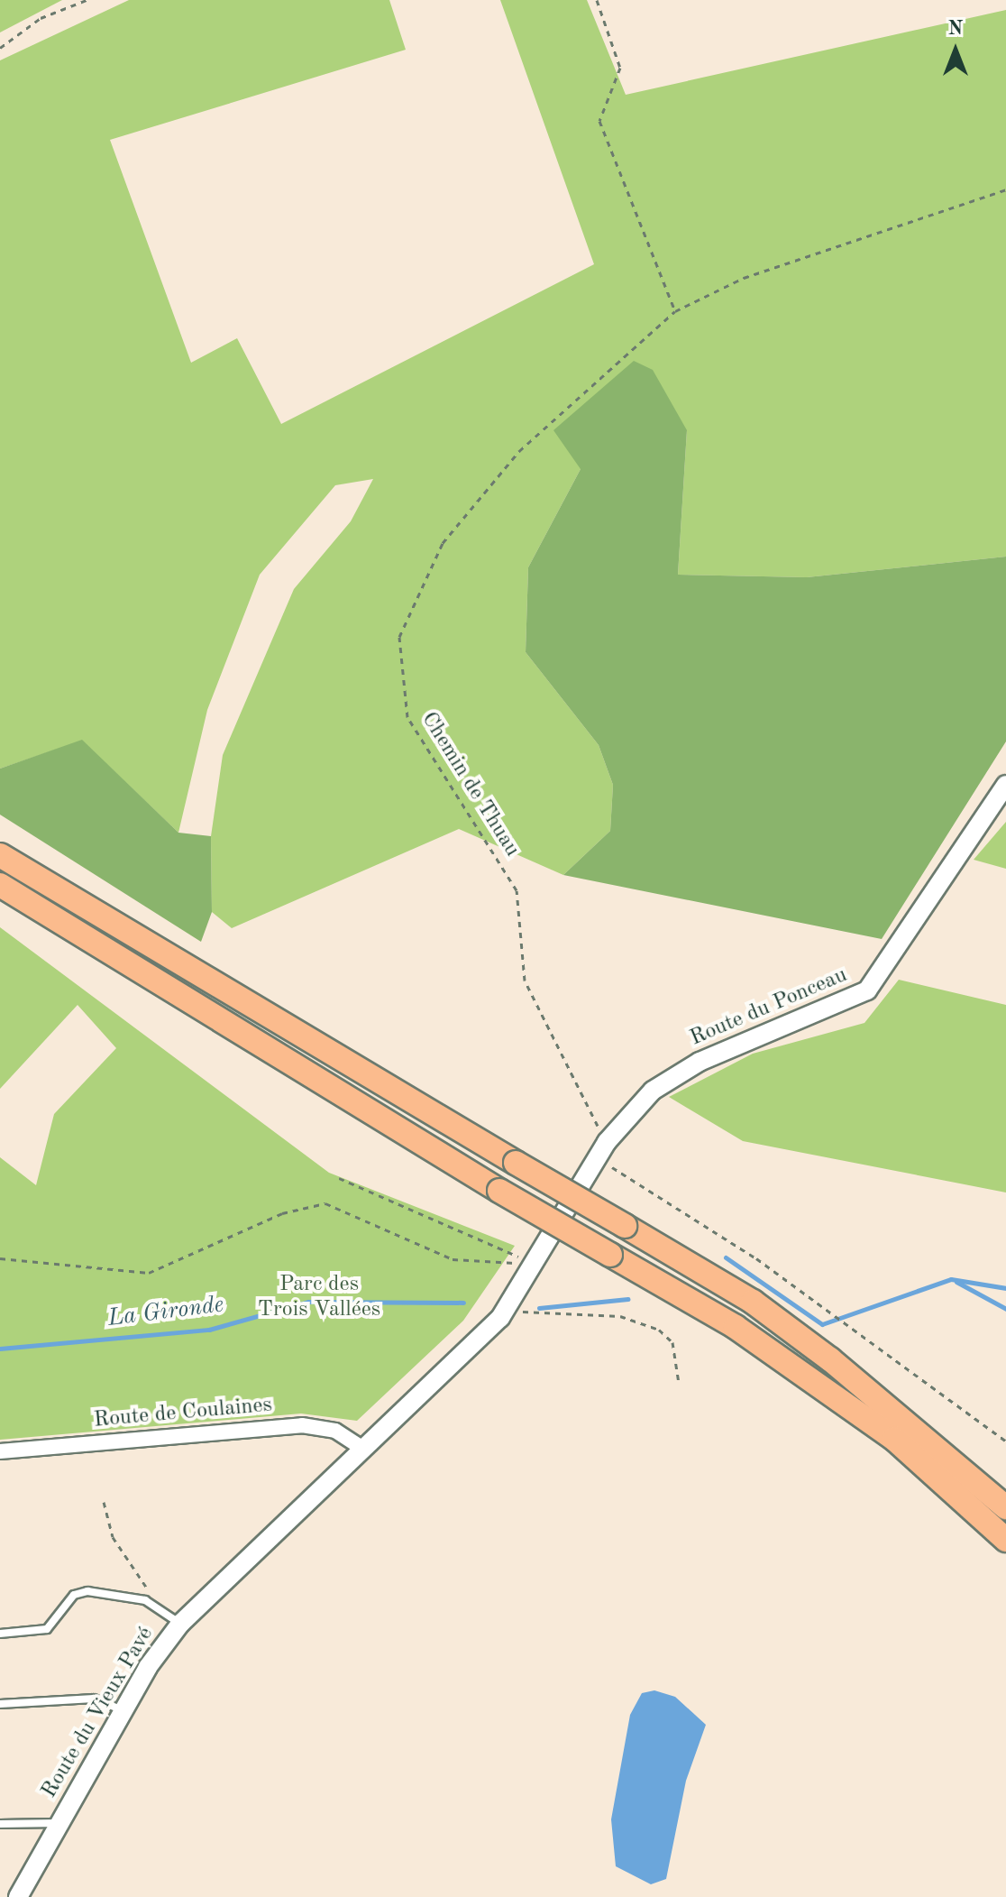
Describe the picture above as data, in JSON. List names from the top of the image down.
{
  "streets": {
    "street": ["Route du Ponceau", "Route de Coulaines", "Route du Vieux Pavé"],
    "path": ["Chemin de Thuau"]
  },
  "crossings": [
    ["Chemin de Thuau", "Route du Ponceau"],
    ["Route du Ponceau", "Route de Coulaines"],
    ["Route du Ponceau", "Route du Vieux Pavé"],
    ["Route de Coulaines", "Route du Vieux Pavé"]
  ],
  "water": ["La Gironde"],
  "parks": ["Parc des Trois Vallées"],
  "north": "top"
}
